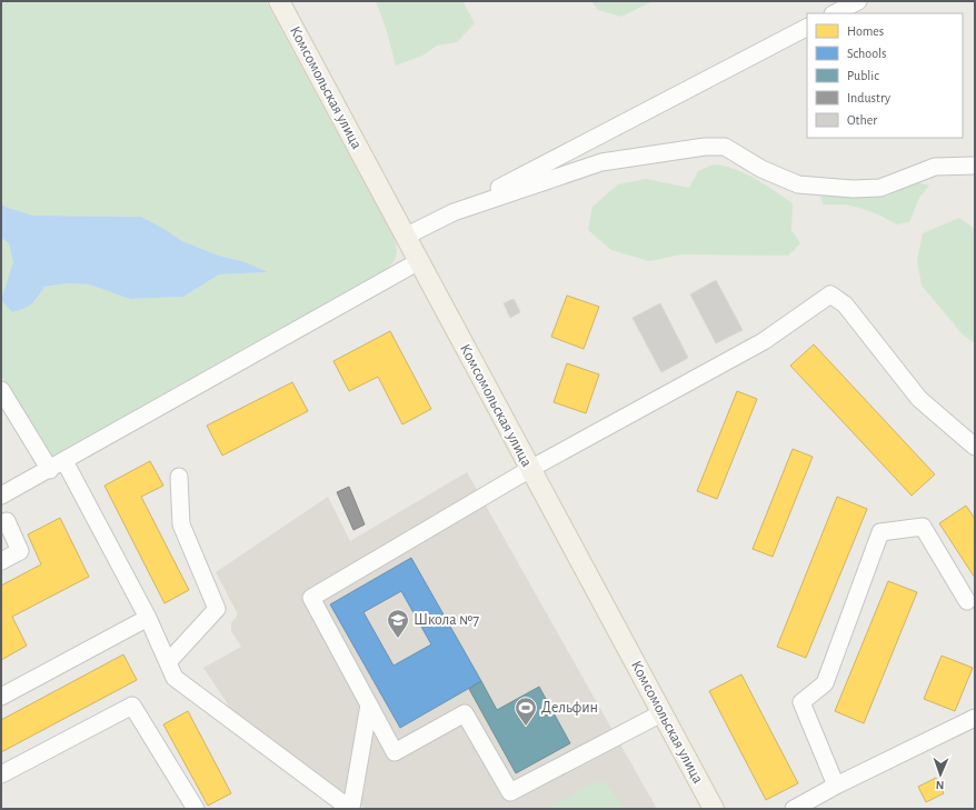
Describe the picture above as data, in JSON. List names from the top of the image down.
{
  "streets": {
    "main road": ["Комсомольская улица"]
  },
  "places": {
    "school or university": ["Школа №7"],
    "sports": ["Дельфин"]
  },
  "legend": [
    "Homes",
    "Schools",
    "Public",
    "Industry",
    "Other"
  ],
  "north": "bottom"
}
